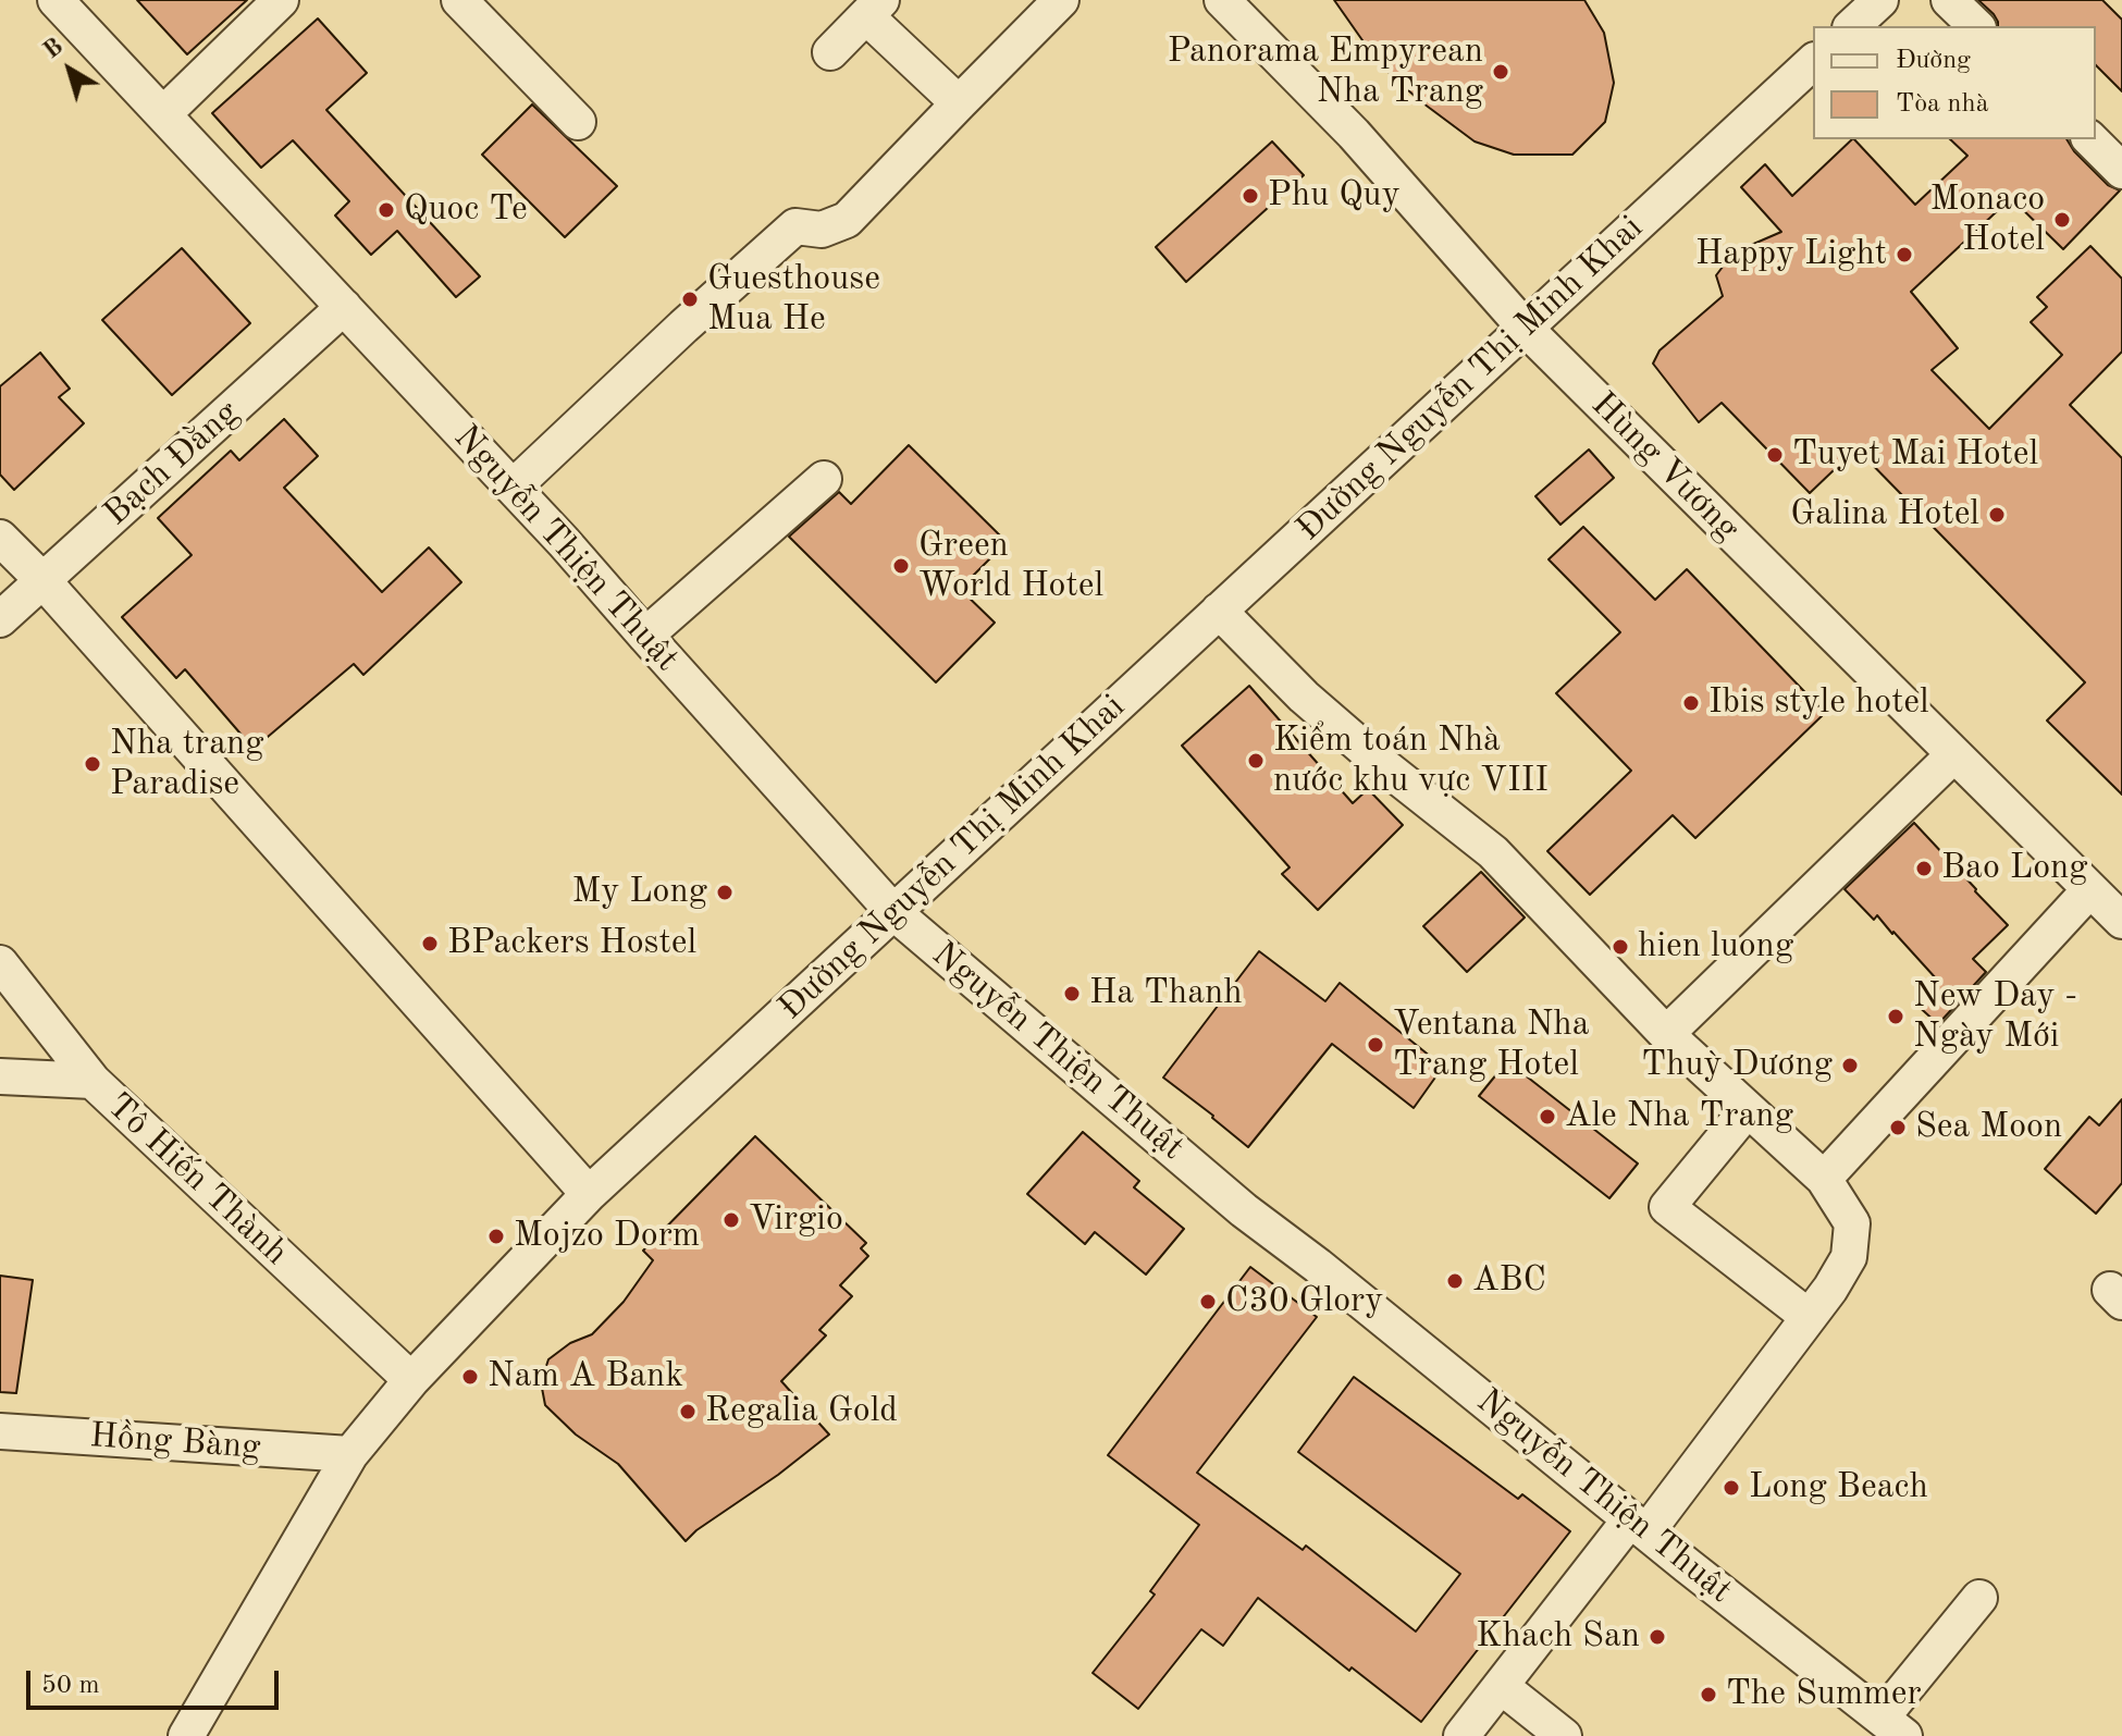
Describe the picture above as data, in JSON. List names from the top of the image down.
{
  "streets": {
    "street": [
      "Đường Nguyễn Thị Minh Khai",
      "Bạch Đằng",
      "Hùng Vương",
      "Nguyễn Thiện Thuật",
      "Tô Hiến Thành",
      "Hồng Bàng"
    ]
  },
  "crossings": [
    ["Đường Nguyễn Thị Minh Khai", "Hùng Vương"],
    ["Đường Nguyễn Thị Minh Khai", "Nguyễn Thiện Thuật"],
    ["Đường Nguyễn Thị Minh Khai", "Tô Hiến Thành"],
    ["Đường Nguyễn Thị Minh Khai", "Hồng Bàng"],
    ["Bạch Đằng", "Nguyễn Thiện Thuật"]
  ],
  "places": [
    "Panorama Empyrean Nha Trang",
    "Phu Quy",
    "Quoc Te",
    "Monaco Hotel",
    "Happy Light",
    "Guesthouse Mua He",
    "Tuyet Mai Hotel",
    "Galina Hotel",
    "Green World Hotel",
    "Ibis style hotel",
    "Kiểm toán Nhà nước khu vực VIII",
    "Nha trang Paradise",
    "Bao Long",
    "My Long",
    "BPackers Hostel",
    "hien luong",
    "Ha Thanh",
    "New Day - Ngày Mới",
    "Ventana Nha Trang Hotel",
    "Thuỳ Dương",
    "Ale Nha Trang",
    "Sea Moon",
    "Virgio",
    "Mojzo Dorm",
    "ABC",
    "C30 Glory",
    "Nam A Bank",
    "Regalia Gold",
    "Long Beach",
    "Khach San",
    "The Summer"
  ],
  "legend": ["Đường", "Tòa nhà"],
  "scale_bar": "50 m",
  "north": "top left"
}
